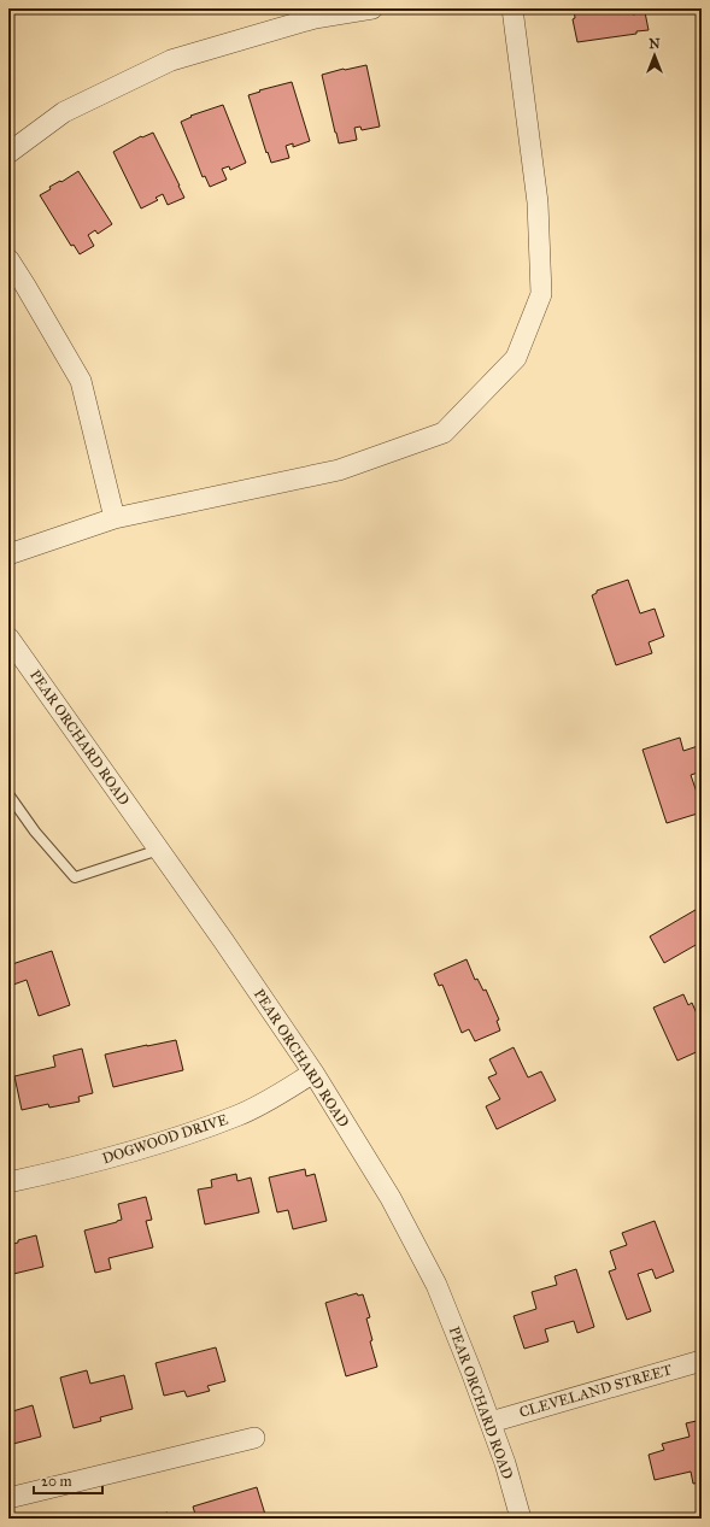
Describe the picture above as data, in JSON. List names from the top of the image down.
{
  "streets": {
    "street": ["PEAR ORCHARD ROAD", "DOGWOOD DRIVE", "CLEVELAND STREET"]
  },
  "crossings": [
    ["PEAR ORCHARD ROAD", "DOGWOOD DRIVE"],
    ["PEAR ORCHARD ROAD", "CLEVELAND STREET"]
  ],
  "scale_bar": "20 m",
  "north": "top"
}
